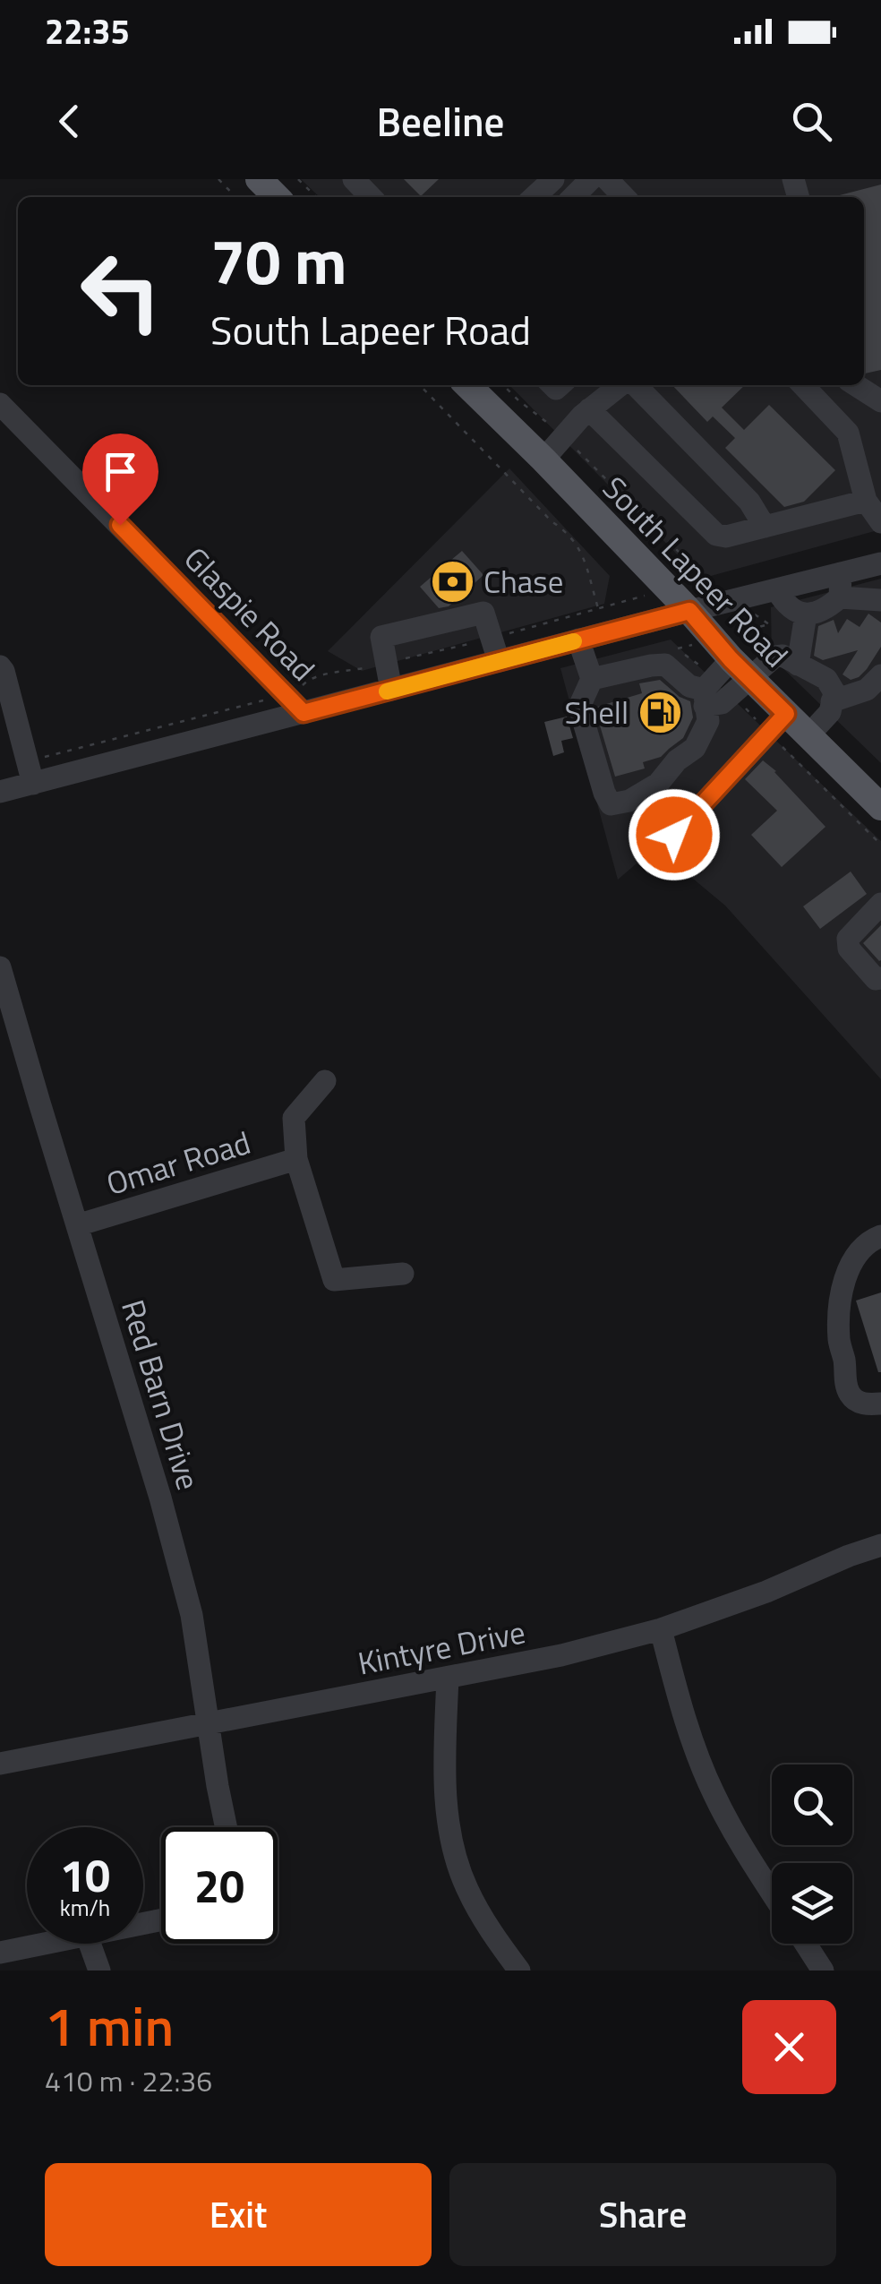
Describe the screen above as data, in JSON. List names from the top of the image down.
{
  "streets": {
    "main road": ["South Lapeer Road"],
    "street": [
      "Glaspie Road",
      "Omar Road",
      "Red Barn Drive",
      "Kintyre Drive"
    ]
  },
  "crossings": [
    ["Omar Road", "Red Barn Drive"],
    ["Red Barn Drive", "Kintyre Drive"]
  ],
  "places": {
    "bank": ["Chase"],
    "fuel station": ["Shell"]
  },
  "page": {
    "status": "22:35",
    "header": "Beeline",
    "turn": ["70 m", "South Lapeer Road"],
    "speed": "10 km/h",
    "limit": "20",
    "heading": ["1 min", "410 m · 22:36"],
    "buttons": ["Exit", "Share"]
  }
}
